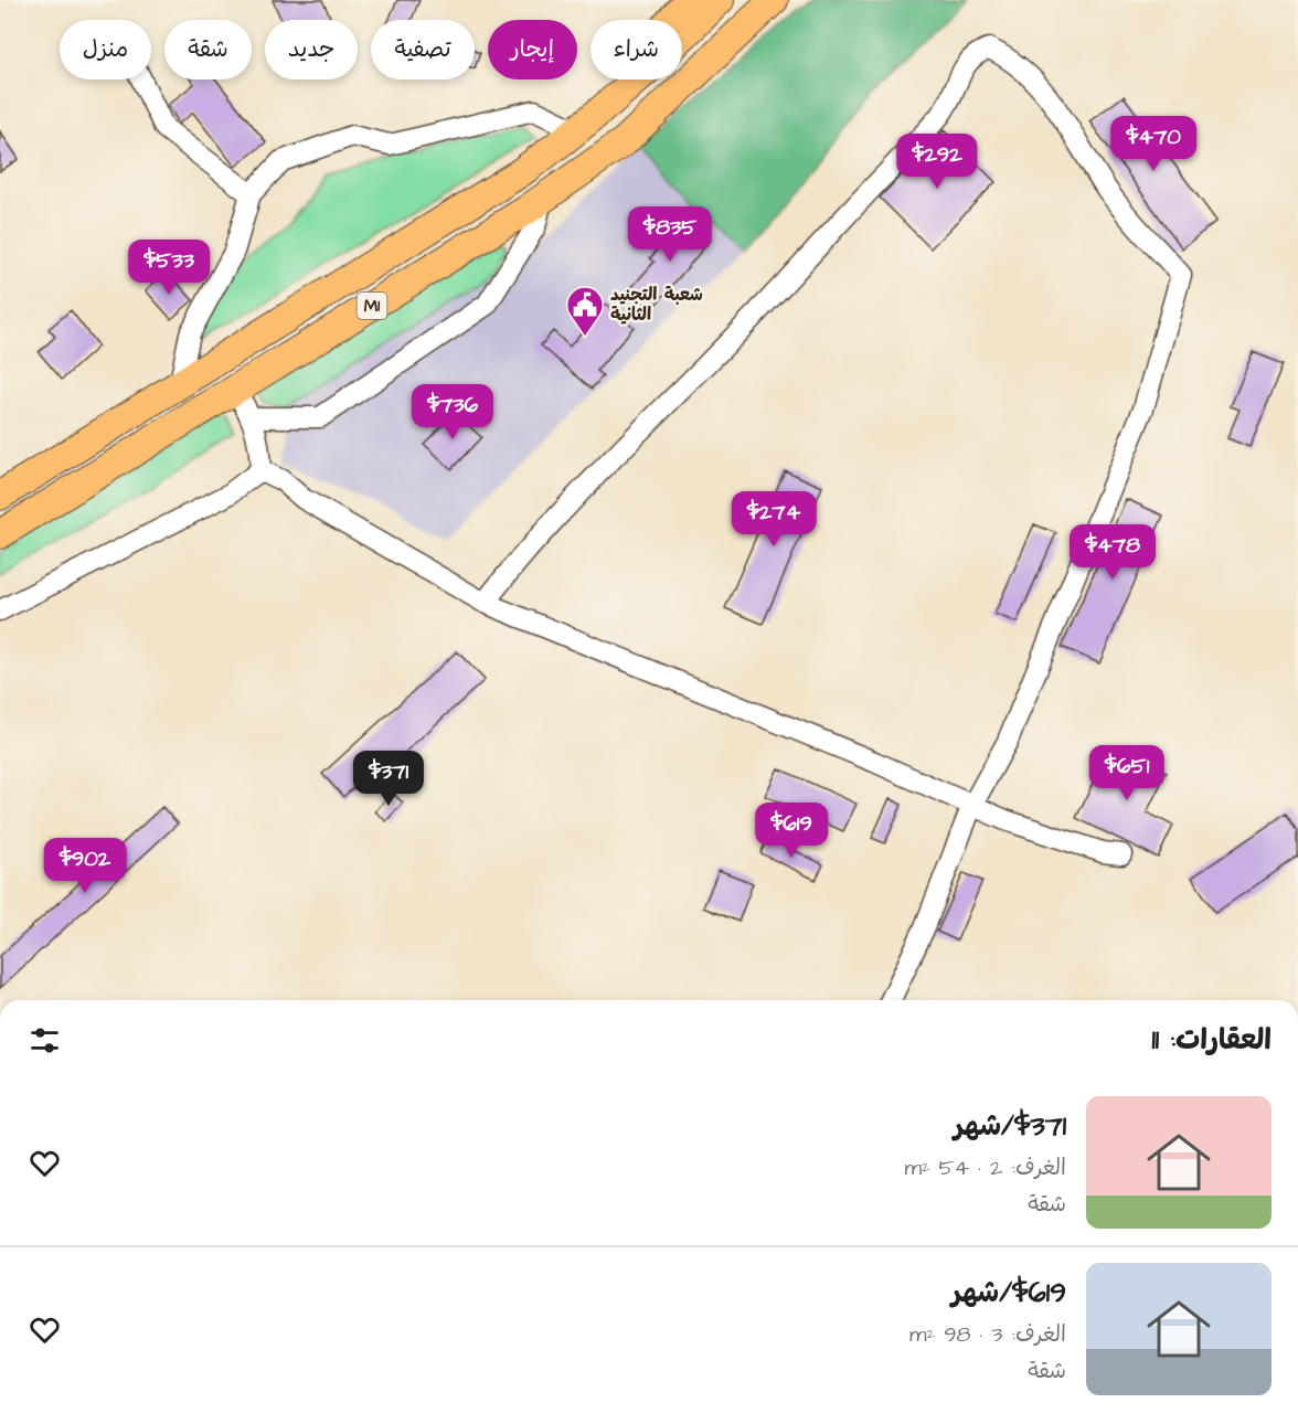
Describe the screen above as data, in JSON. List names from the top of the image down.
{
  "streets": {
    "highway": ["M1"]
  },
  "places": {
    "public building": ["شعبة التجنيد الثانية"]
  },
  "page": {
    "chip": [
      "شراء",
      "إيجار",
      "تصفية",
      "جديد",
      "شقة",
      "منزل"
    ],
    "price": [
      "$470",
      "$292",
      "$835",
      "$533",
      "$736",
      "$274",
      "$478",
      "$651",
      "$371",
      "$619",
      "$902"
    ],
    "heading": "العقارات: 11",
    "list": [
      {
        "name": "$371/شهر",
        "note": "الغرف: 2 · 54 m² · شقة"
      },
      {
        "name": "$619/شهر",
        "note": "الغرف: 3 · 98 m² · شقة"
      }
    ]
  }
}
